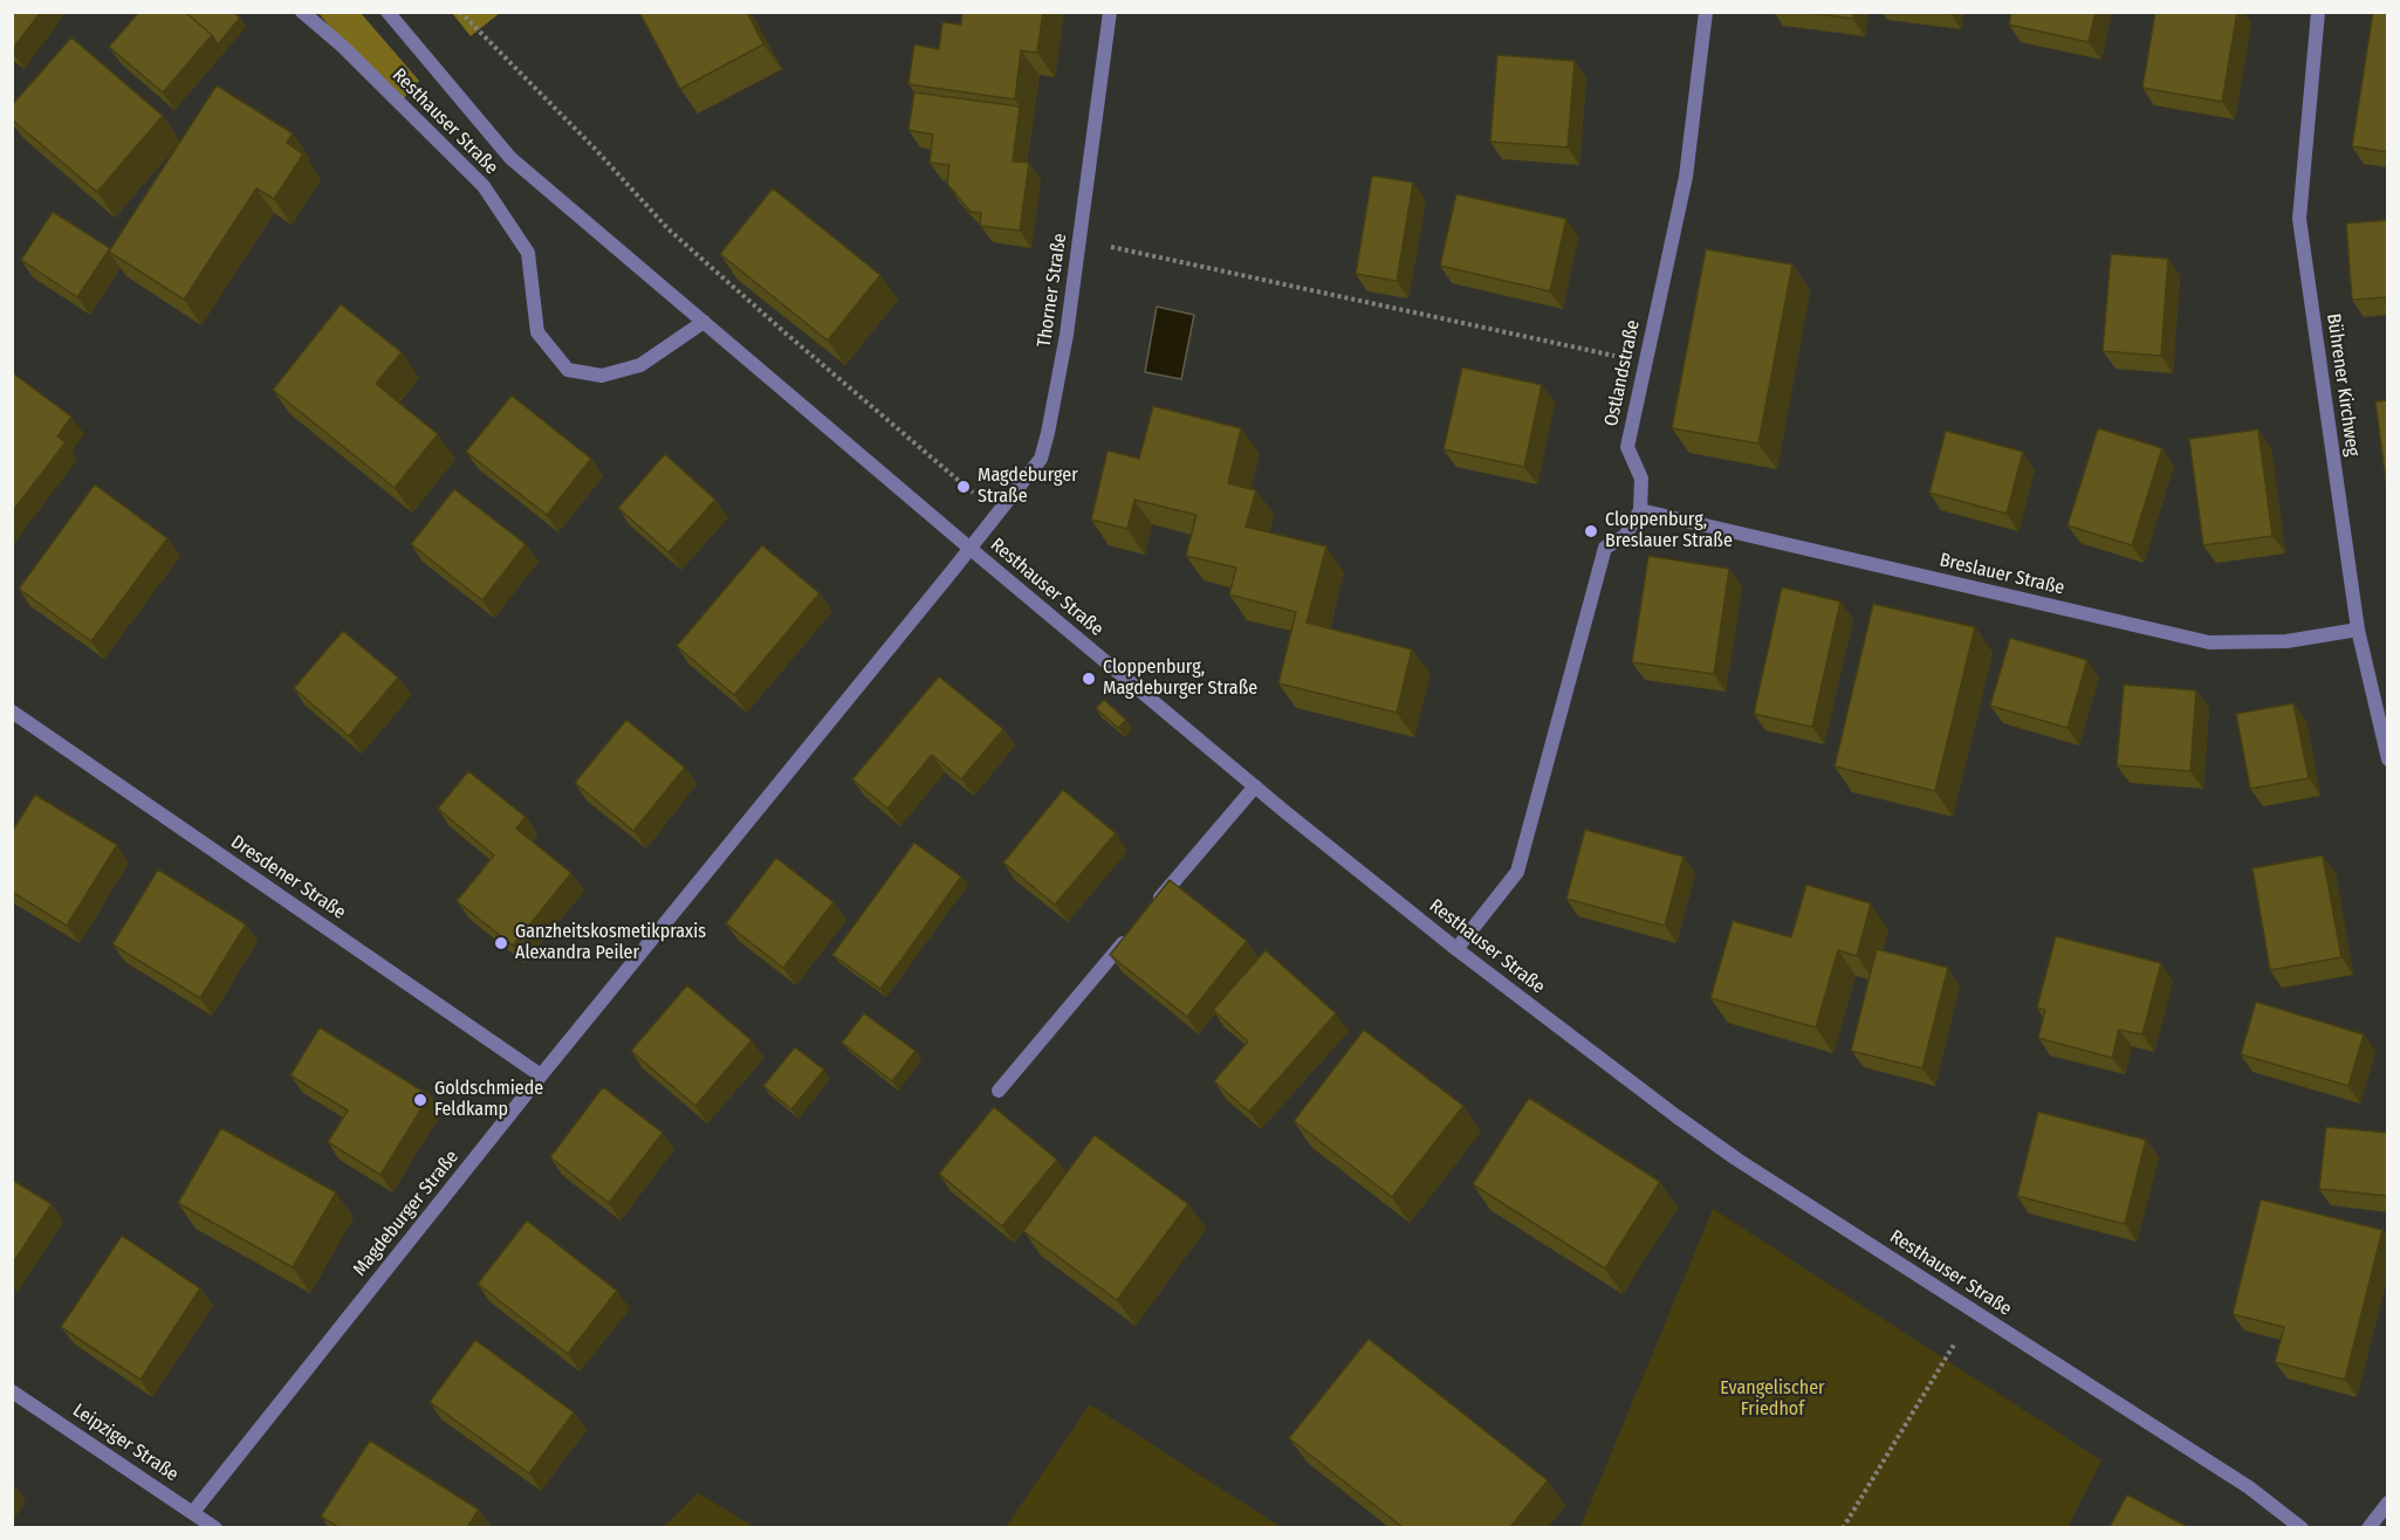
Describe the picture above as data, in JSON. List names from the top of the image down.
{
  "streets": {
    "street": [
      "Resthauser Straße",
      "Thorner Straße",
      "Ostlandstraße",
      "Bührener Kirchweg",
      "Breslauer Straße",
      "Dresdener Straße",
      "Magdeburger Straße",
      "Leipziger Straße"
    ]
  },
  "crossings": [
    ["Resthauser Straße", "Thorner Straße"],
    ["Resthauser Straße", "Magdeburger Straße"],
    ["Thorner Straße", "Magdeburger Straße"],
    ["Ostlandstraße", "Breslauer Straße"],
    ["Bührener Kirchweg", "Breslauer Straße"],
    ["Dresdener Straße", "Magdeburger Straße"],
    ["Magdeburger Straße", "Leipziger Straße"]
  ],
  "parks": ["Evangelischer Friedhof"],
  "places": [
    "Magdeburger Straße",
    "Cloppenburg, Breslauer Straße",
    "Cloppenburg, Magdeburger Straße",
    "Ganzheitskosmetikpraxis Alexandra Peiler",
    "Goldschmiede Feldkamp"
  ]
}
